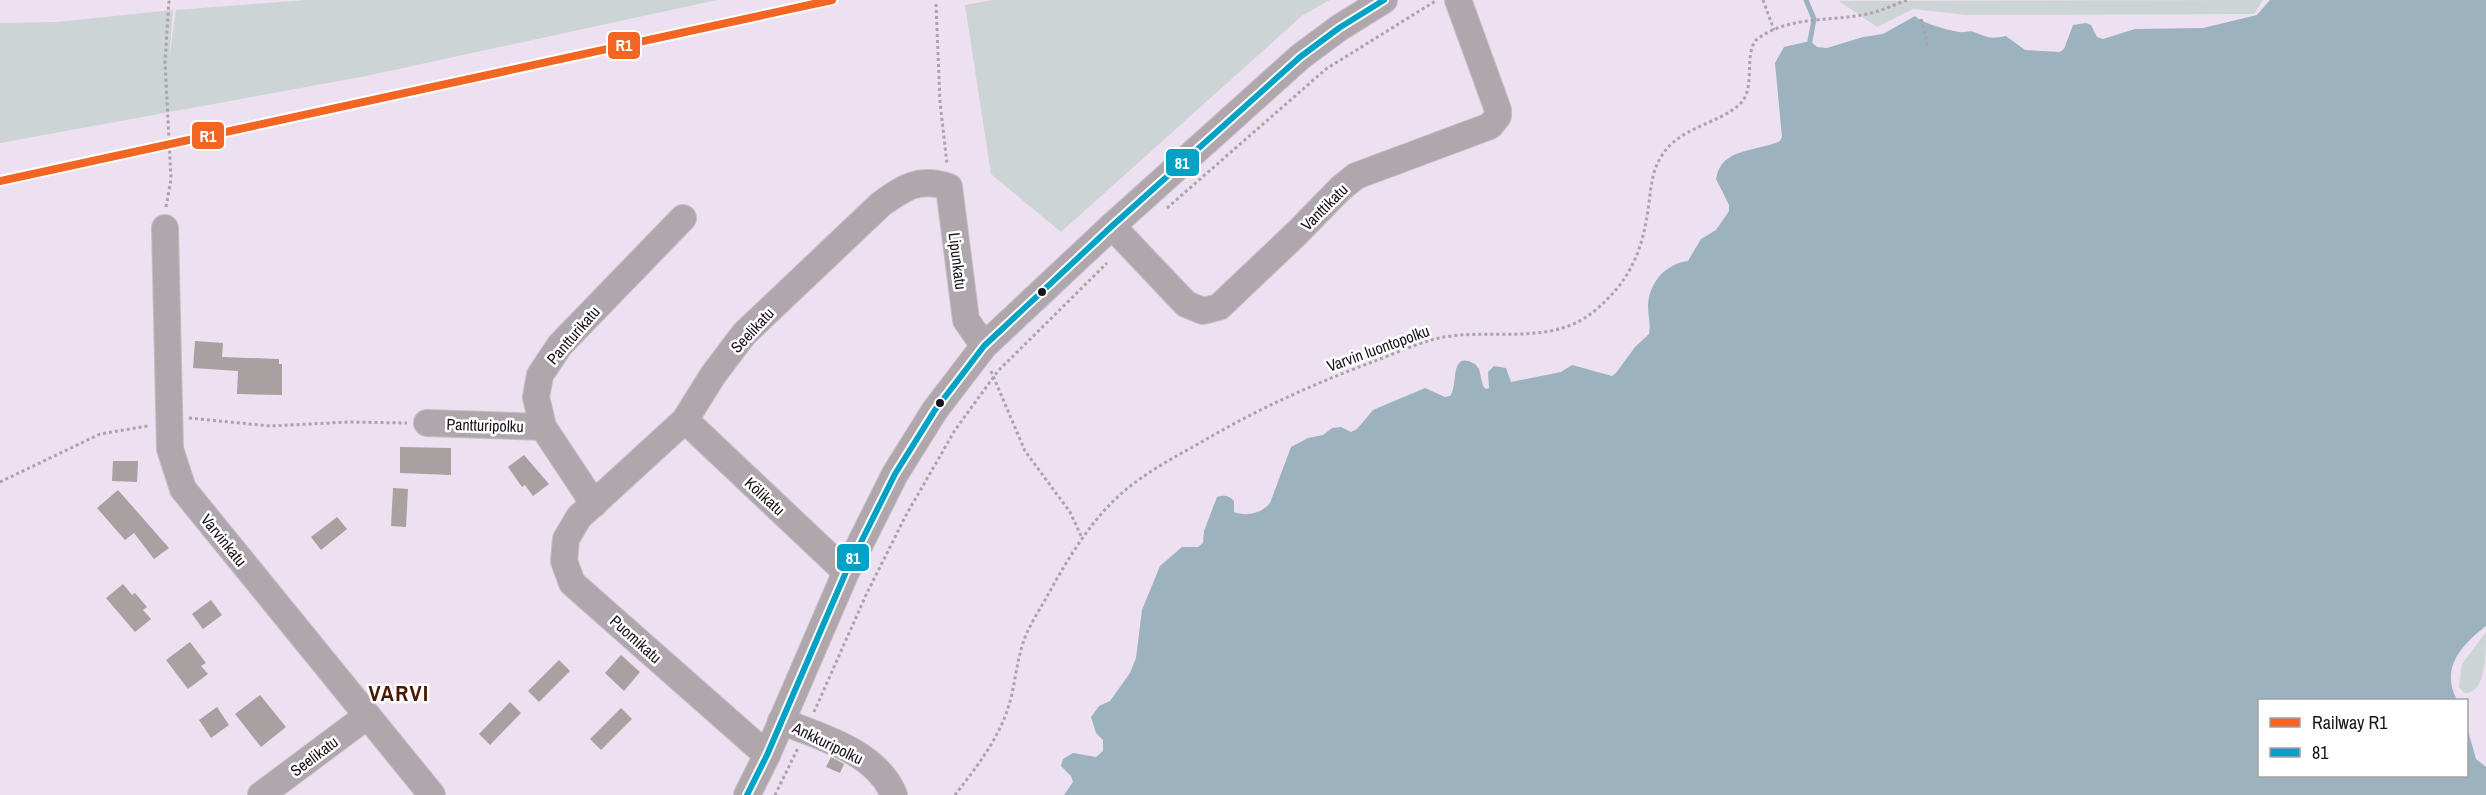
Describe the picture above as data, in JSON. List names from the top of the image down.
{
  "streets": {
    "street": [
      "Vanttikatu",
      "Lipunkatu",
      "Seelikatu",
      "Pantturikatu",
      "Pantturipolku",
      "Kölikatu",
      "Varvinkatu",
      "Puomikatu",
      "Ankkuripolku"
    ],
    "path": ["Varvin luontopolku"]
  },
  "crossings": [
    ["Lipunkatu", "Seelikatu"],
    ["Seelikatu", "Pantturikatu"],
    ["Seelikatu", "Kölikatu"],
    ["Seelikatu", "Varvinkatu"],
    ["Seelikatu", "Puomikatu"],
    ["Pantturikatu", "Pantturipolku"],
    ["Pantturikatu", "Puomikatu"]
  ],
  "districts": ["VARVI"],
  "lines": ["rail line R1", "transit line 81"],
  "legend": ["Railway R1", "81"]
}
